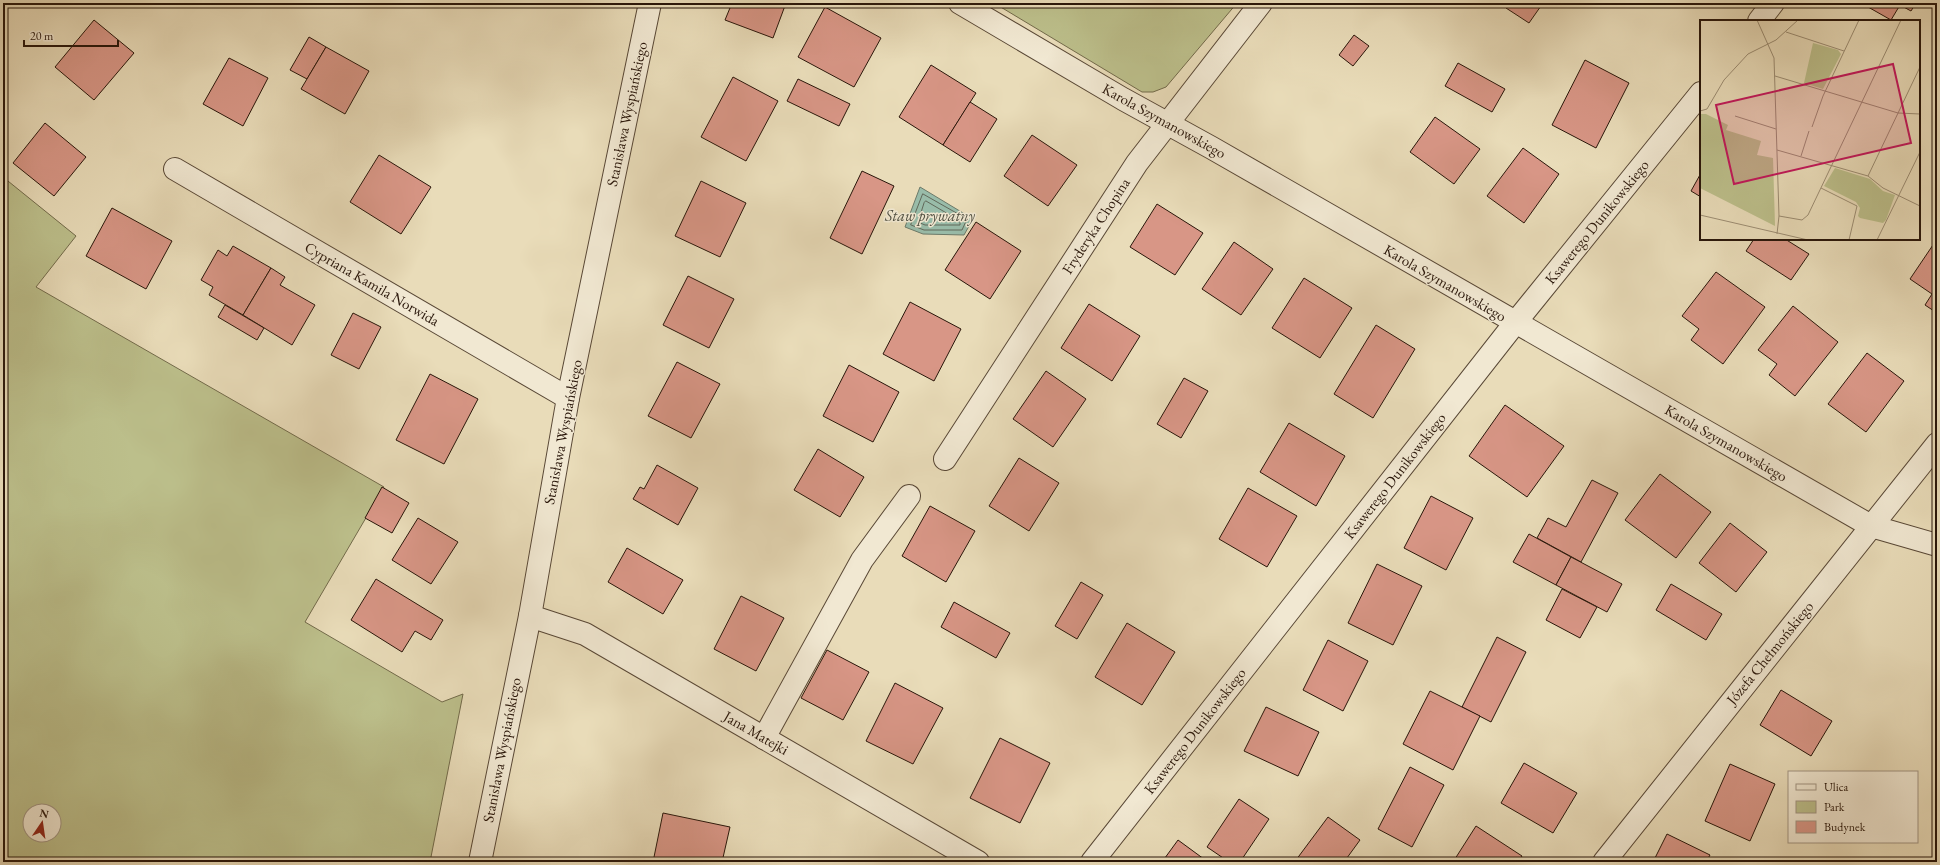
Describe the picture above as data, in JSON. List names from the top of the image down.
{
  "streets": {
    "street": [
      "Stanisława Wyspiańskiego",
      "Karola Szymanowskiego",
      "Ksawerego Dunikowskiego",
      "Fryderyka Chopina",
      "Cypriana Kamila Norwida",
      "Józefa Chełmońskiego",
      "Jana Matejki"
    ]
  },
  "crossings": [
    ["Stanisława Wyspiańskiego", "Cypriana Kamila Norwida"],
    ["Stanisława Wyspiańskiego", "Jana Matejki"],
    ["Karola Szymanowskiego", "Ksawerego Dunikowskiego"],
    ["Karola Szymanowskiego", "Fryderyka Chopina"],
    ["Karola Szymanowskiego", "Józefa Chełmońskiego"]
  ],
  "water": ["Staw prywatny"],
  "legend": ["Ulica", "Park", "Budynek"],
  "scale_bar": "20 m",
  "north": "top"
}
